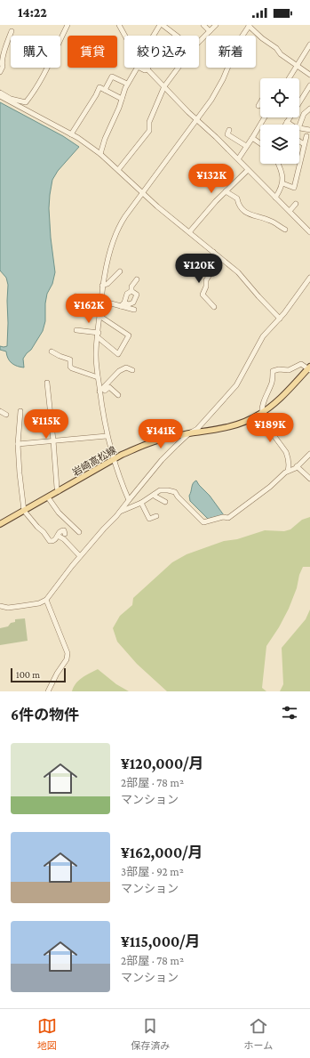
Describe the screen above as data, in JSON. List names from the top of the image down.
{
  "streets": {
    "main road": ["岩崎高松線"]
  },
  "scale_bar": "100 m",
  "page": {
    "status": "14:22",
    "chip": [
      "購入",
      "賃貸",
      "絞り込み",
      "新着"
    ],
    "price": [
      "¥132K",
      "¥120K",
      "¥162K",
      "¥115K",
      "¥189K",
      "¥141K"
    ],
    "scale": "100 m",
    "heading": "6件の物件",
    "list": [
      {
        "name": "¥120,000/月",
        "note": "2部屋 · 78 m² · マンション"
      },
      {
        "name": "¥162,000/月",
        "note": "3部屋 · 92 m² · マンション"
      },
      {
        "name": "¥115,000/月",
        "note": "2部屋 · 78 m² · マンション"
      }
    ],
    "tabs": ["地図", "保存済み", "ホーム"]
  }
}
